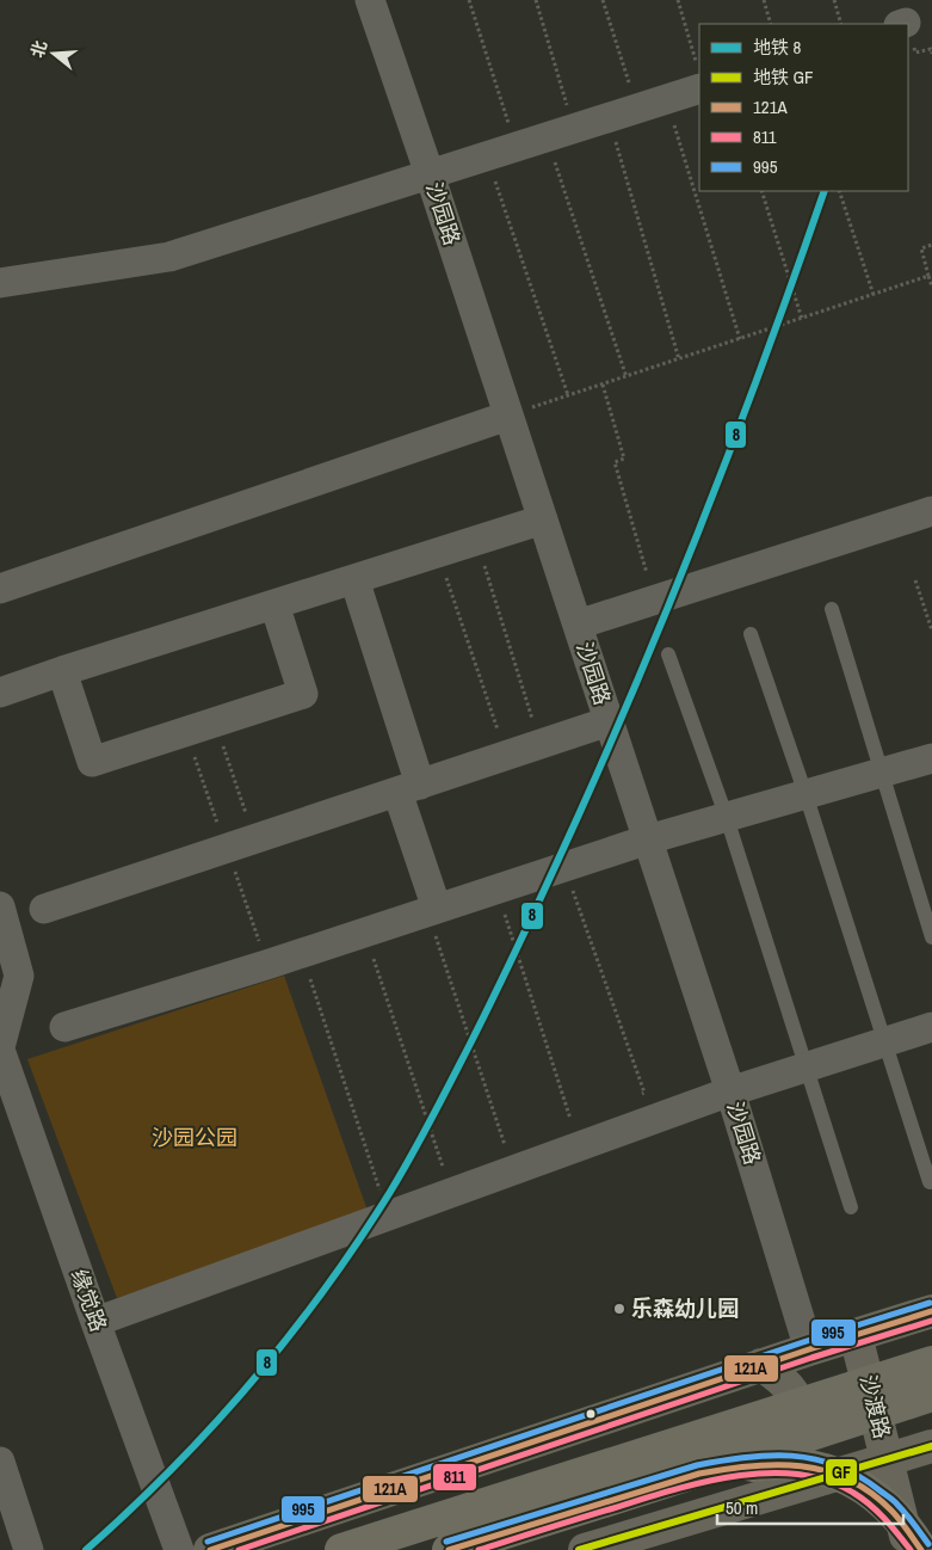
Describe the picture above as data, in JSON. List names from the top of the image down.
{
  "streets": {
    "main road": ["沙渡路"],
    "street": ["沙园路", "缘觉路"]
  },
  "parks": ["沙园公园"],
  "places": ["乐森幼儿园"],
  "lines": [
    "metro line 8",
    "transit line 995",
    "transit line 121A",
    "transit line 811",
    "metro line GF"
  ],
  "legend": [
    "地铁 8",
    "地铁 GF",
    "121A",
    "811",
    "995"
  ],
  "scale_bar": "50 m",
  "north": "left"
}
